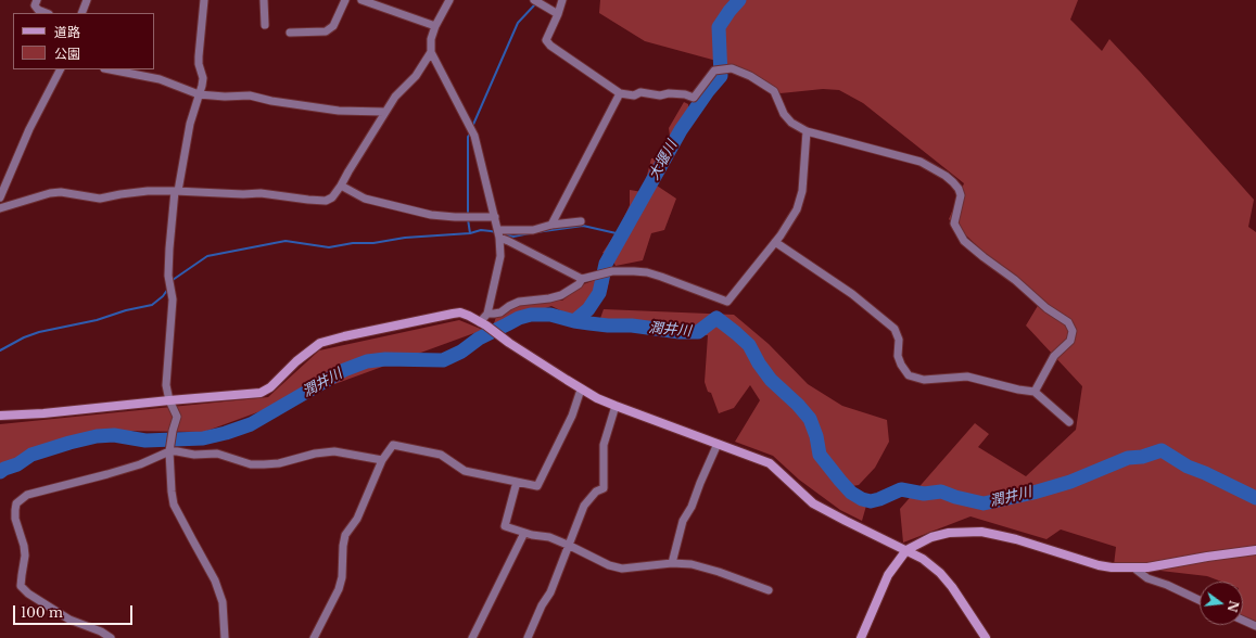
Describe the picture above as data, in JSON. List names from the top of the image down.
{
  "water": ["大堰川", "潤井川"],
  "legend": ["道路", "公園"],
  "scale_bar": "100 m",
  "north": "right"
}
